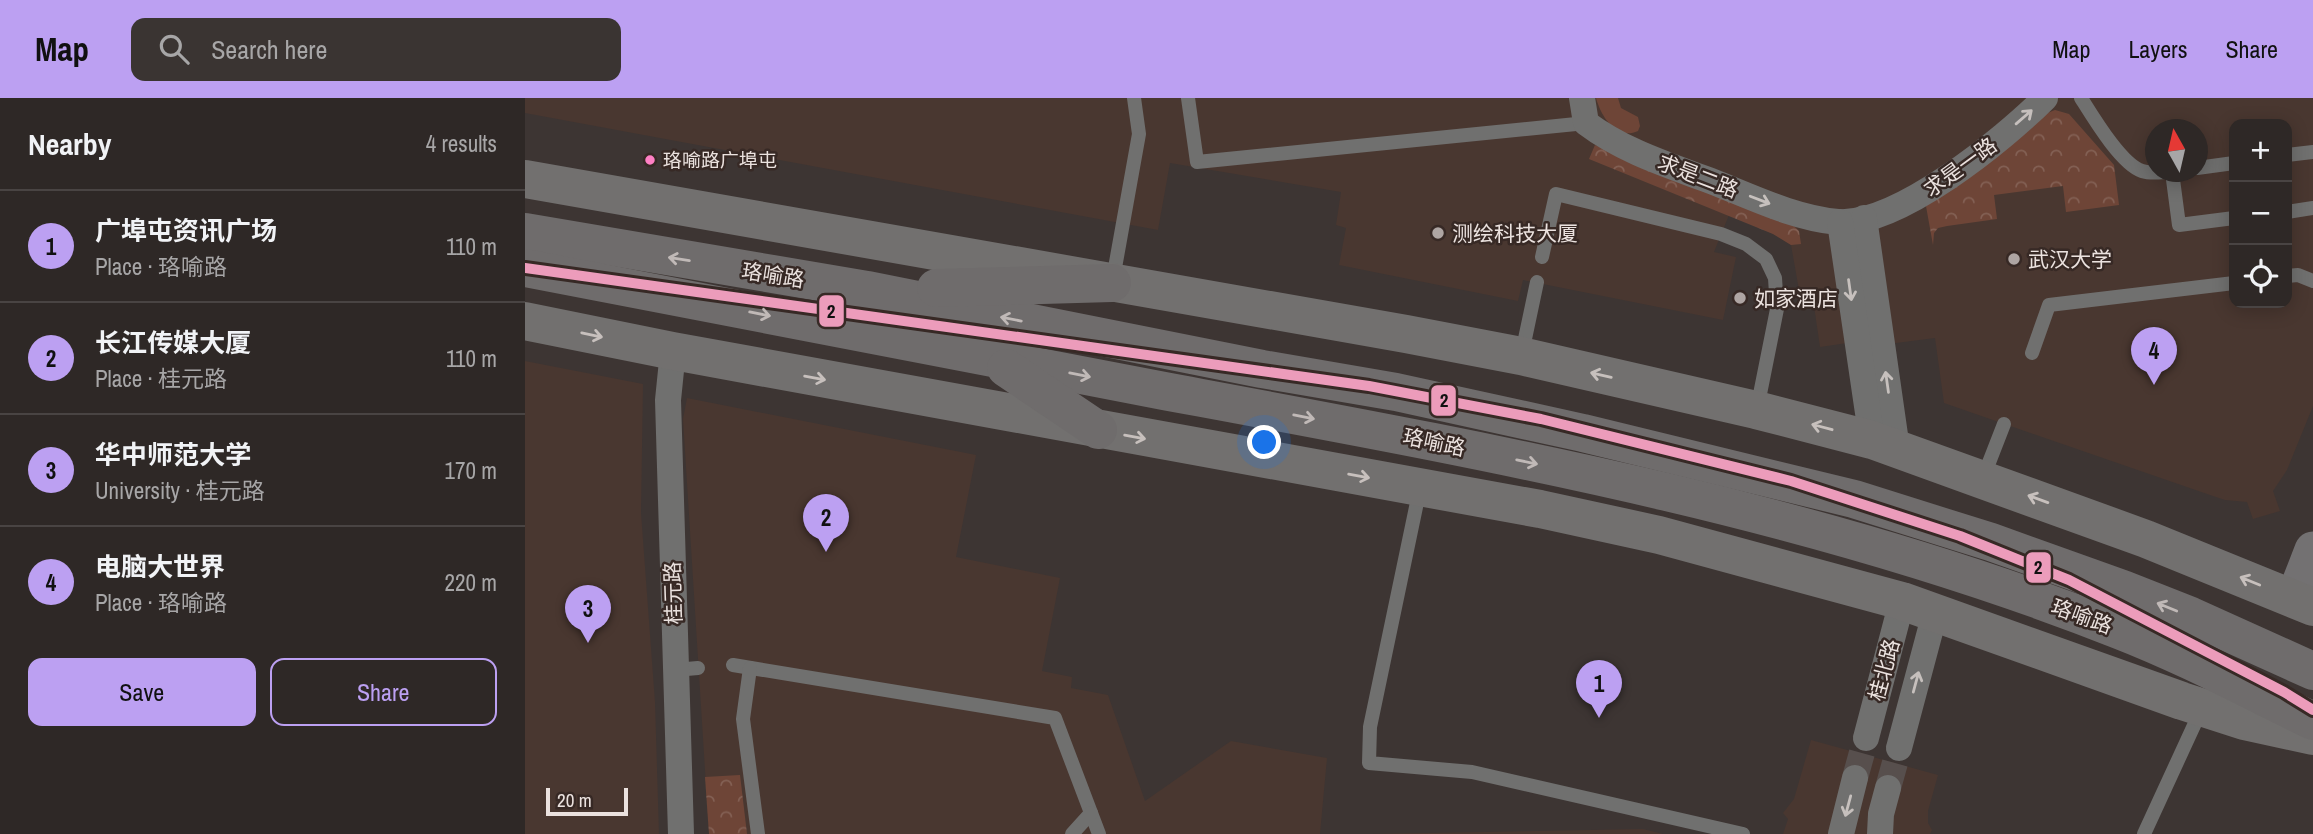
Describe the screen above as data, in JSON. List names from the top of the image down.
{
  "streets": {
    "highway": ["珞喻路"],
    "street": [
      "求是一路",
      "求是二路",
      "桂元路",
      "桂北路"
    ]
  },
  "crossings": [
    ["求是一路", "求是二路"]
  ],
  "one_way": ["求是一路", "求是二路"],
  "places": [
    "珞喻路广埠屯",
    "测绘科技大厦",
    "武汉大学",
    "如家酒店"
  ],
  "lines": ["transit line 2"],
  "scale_bar": "20 m",
  "north": "top",
  "page": {
    "header": "Map",
    "search": "Search here",
    "nav": ["Map", "Layers", "Share"],
    "heading": ["Nearby", "4 results"],
    "map_buttons": ["+", "−"],
    "list": [
      {
        "mark": "1",
        "name": "广埠屯资讯广场",
        "note": "Place · 珞喻路",
        "value": "110 m"
      },
      {
        "mark": "2",
        "name": "长江传媒大厦",
        "note": "Place · 桂元路",
        "value": "110 m"
      },
      {
        "mark": "3",
        "name": "华中师范大学",
        "note": "University · 桂元路",
        "value": "170 m"
      },
      {
        "mark": "4",
        "name": "电脑大世界",
        "note": "Place · 珞喻路",
        "value": "220 m"
      }
    ],
    "pins": [
      "4",
      "2",
      "3",
      "1"
    ],
    "buttons": ["Save", "Share"],
    "scale": "20 m"
  }
}
